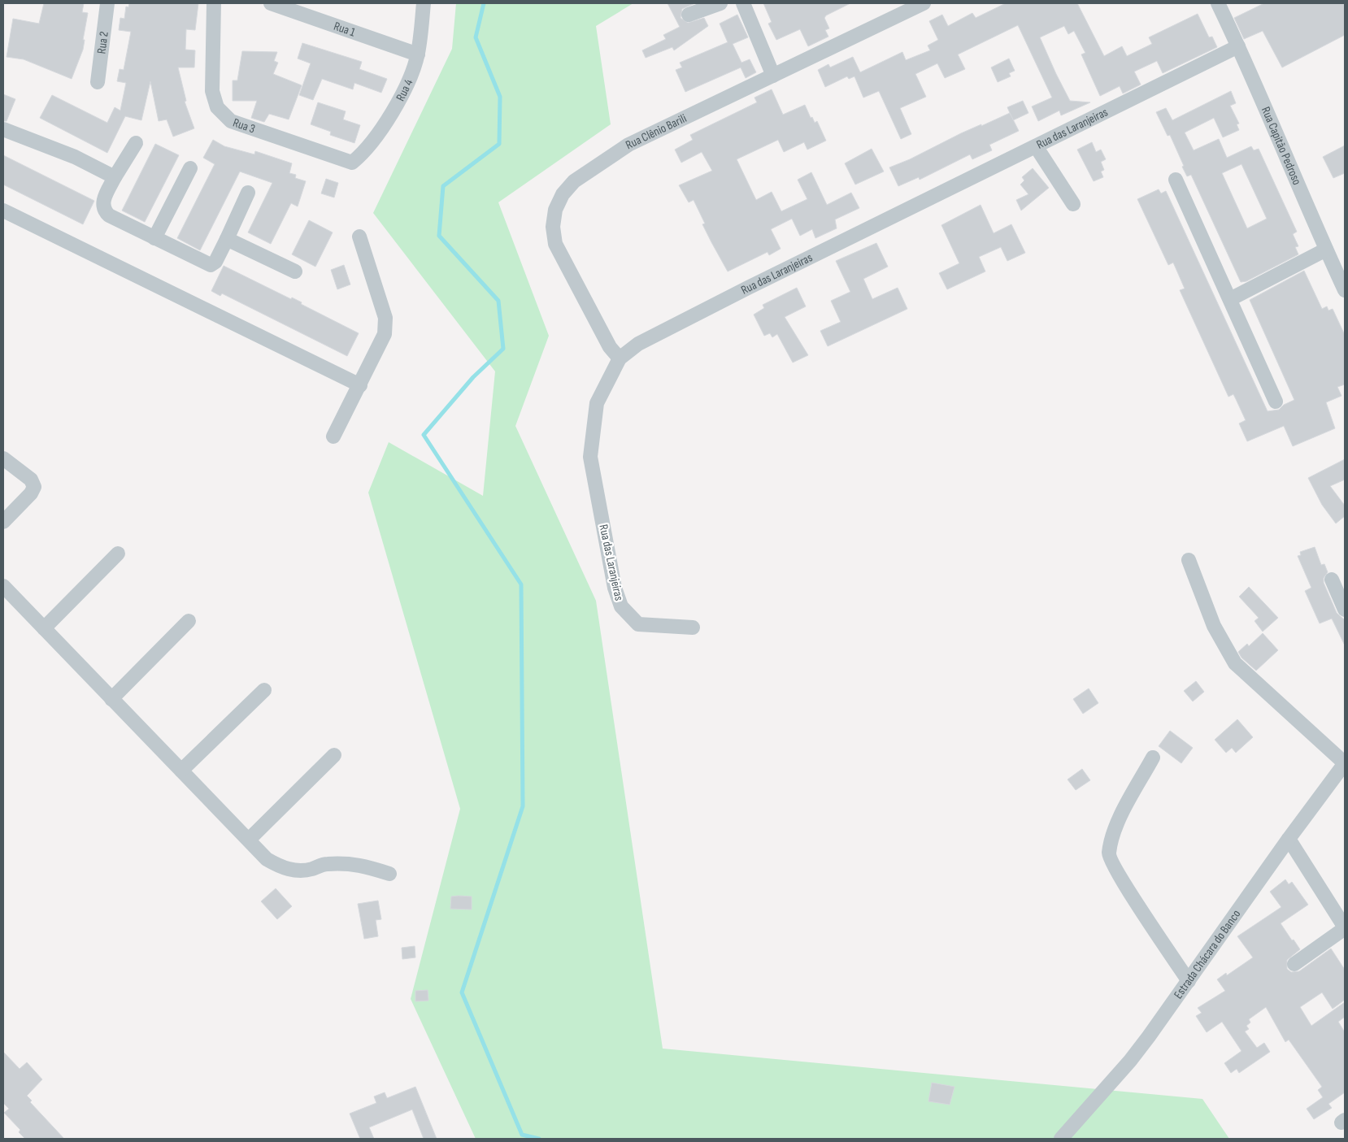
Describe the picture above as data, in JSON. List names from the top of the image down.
{
  "streets": {
    "street": [
      "Rua 1",
      "Rua 2",
      "Rua 4",
      "Rua 3",
      "Rua das Laranjeiras",
      "Rua Clênio Barili",
      "Rua Capitão Pedroso",
      "Estrada Chácara do Banco"
    ]
  },
  "crossings": [
    ["Rua 1", "Rua 4"],
    ["Rua 4", "Rua 3"],
    ["Rua das Laranjeiras", "Rua Clênio Barili"],
    ["Rua das Laranjeiras", "Rua Capitão Pedroso"]
  ]
}
